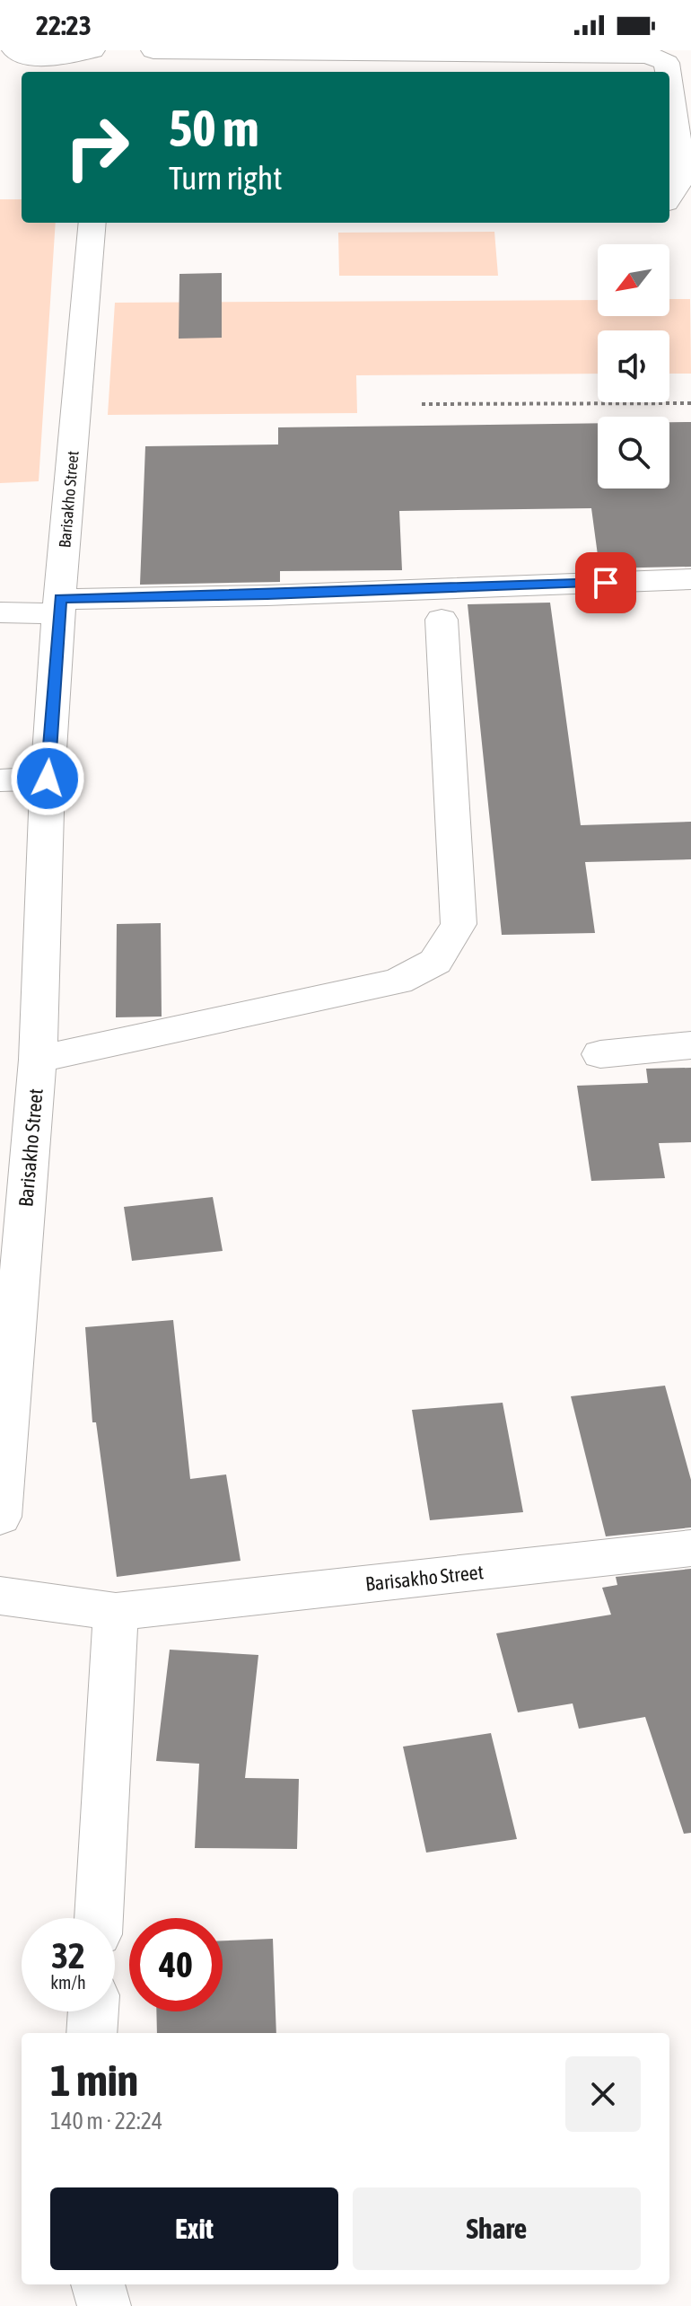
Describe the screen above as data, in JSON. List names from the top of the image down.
{
  "streets": {
    "street": ["Barisakho Street"]
  },
  "north": "bottom left",
  "page": {
    "status": "22:23",
    "turn": ["50 m", "Turn right"],
    "speed": "32 km/h",
    "limit": "40",
    "heading": ["1 min", "140 m · 22:24"],
    "buttons": ["Exit", "Share"]
  }
}
